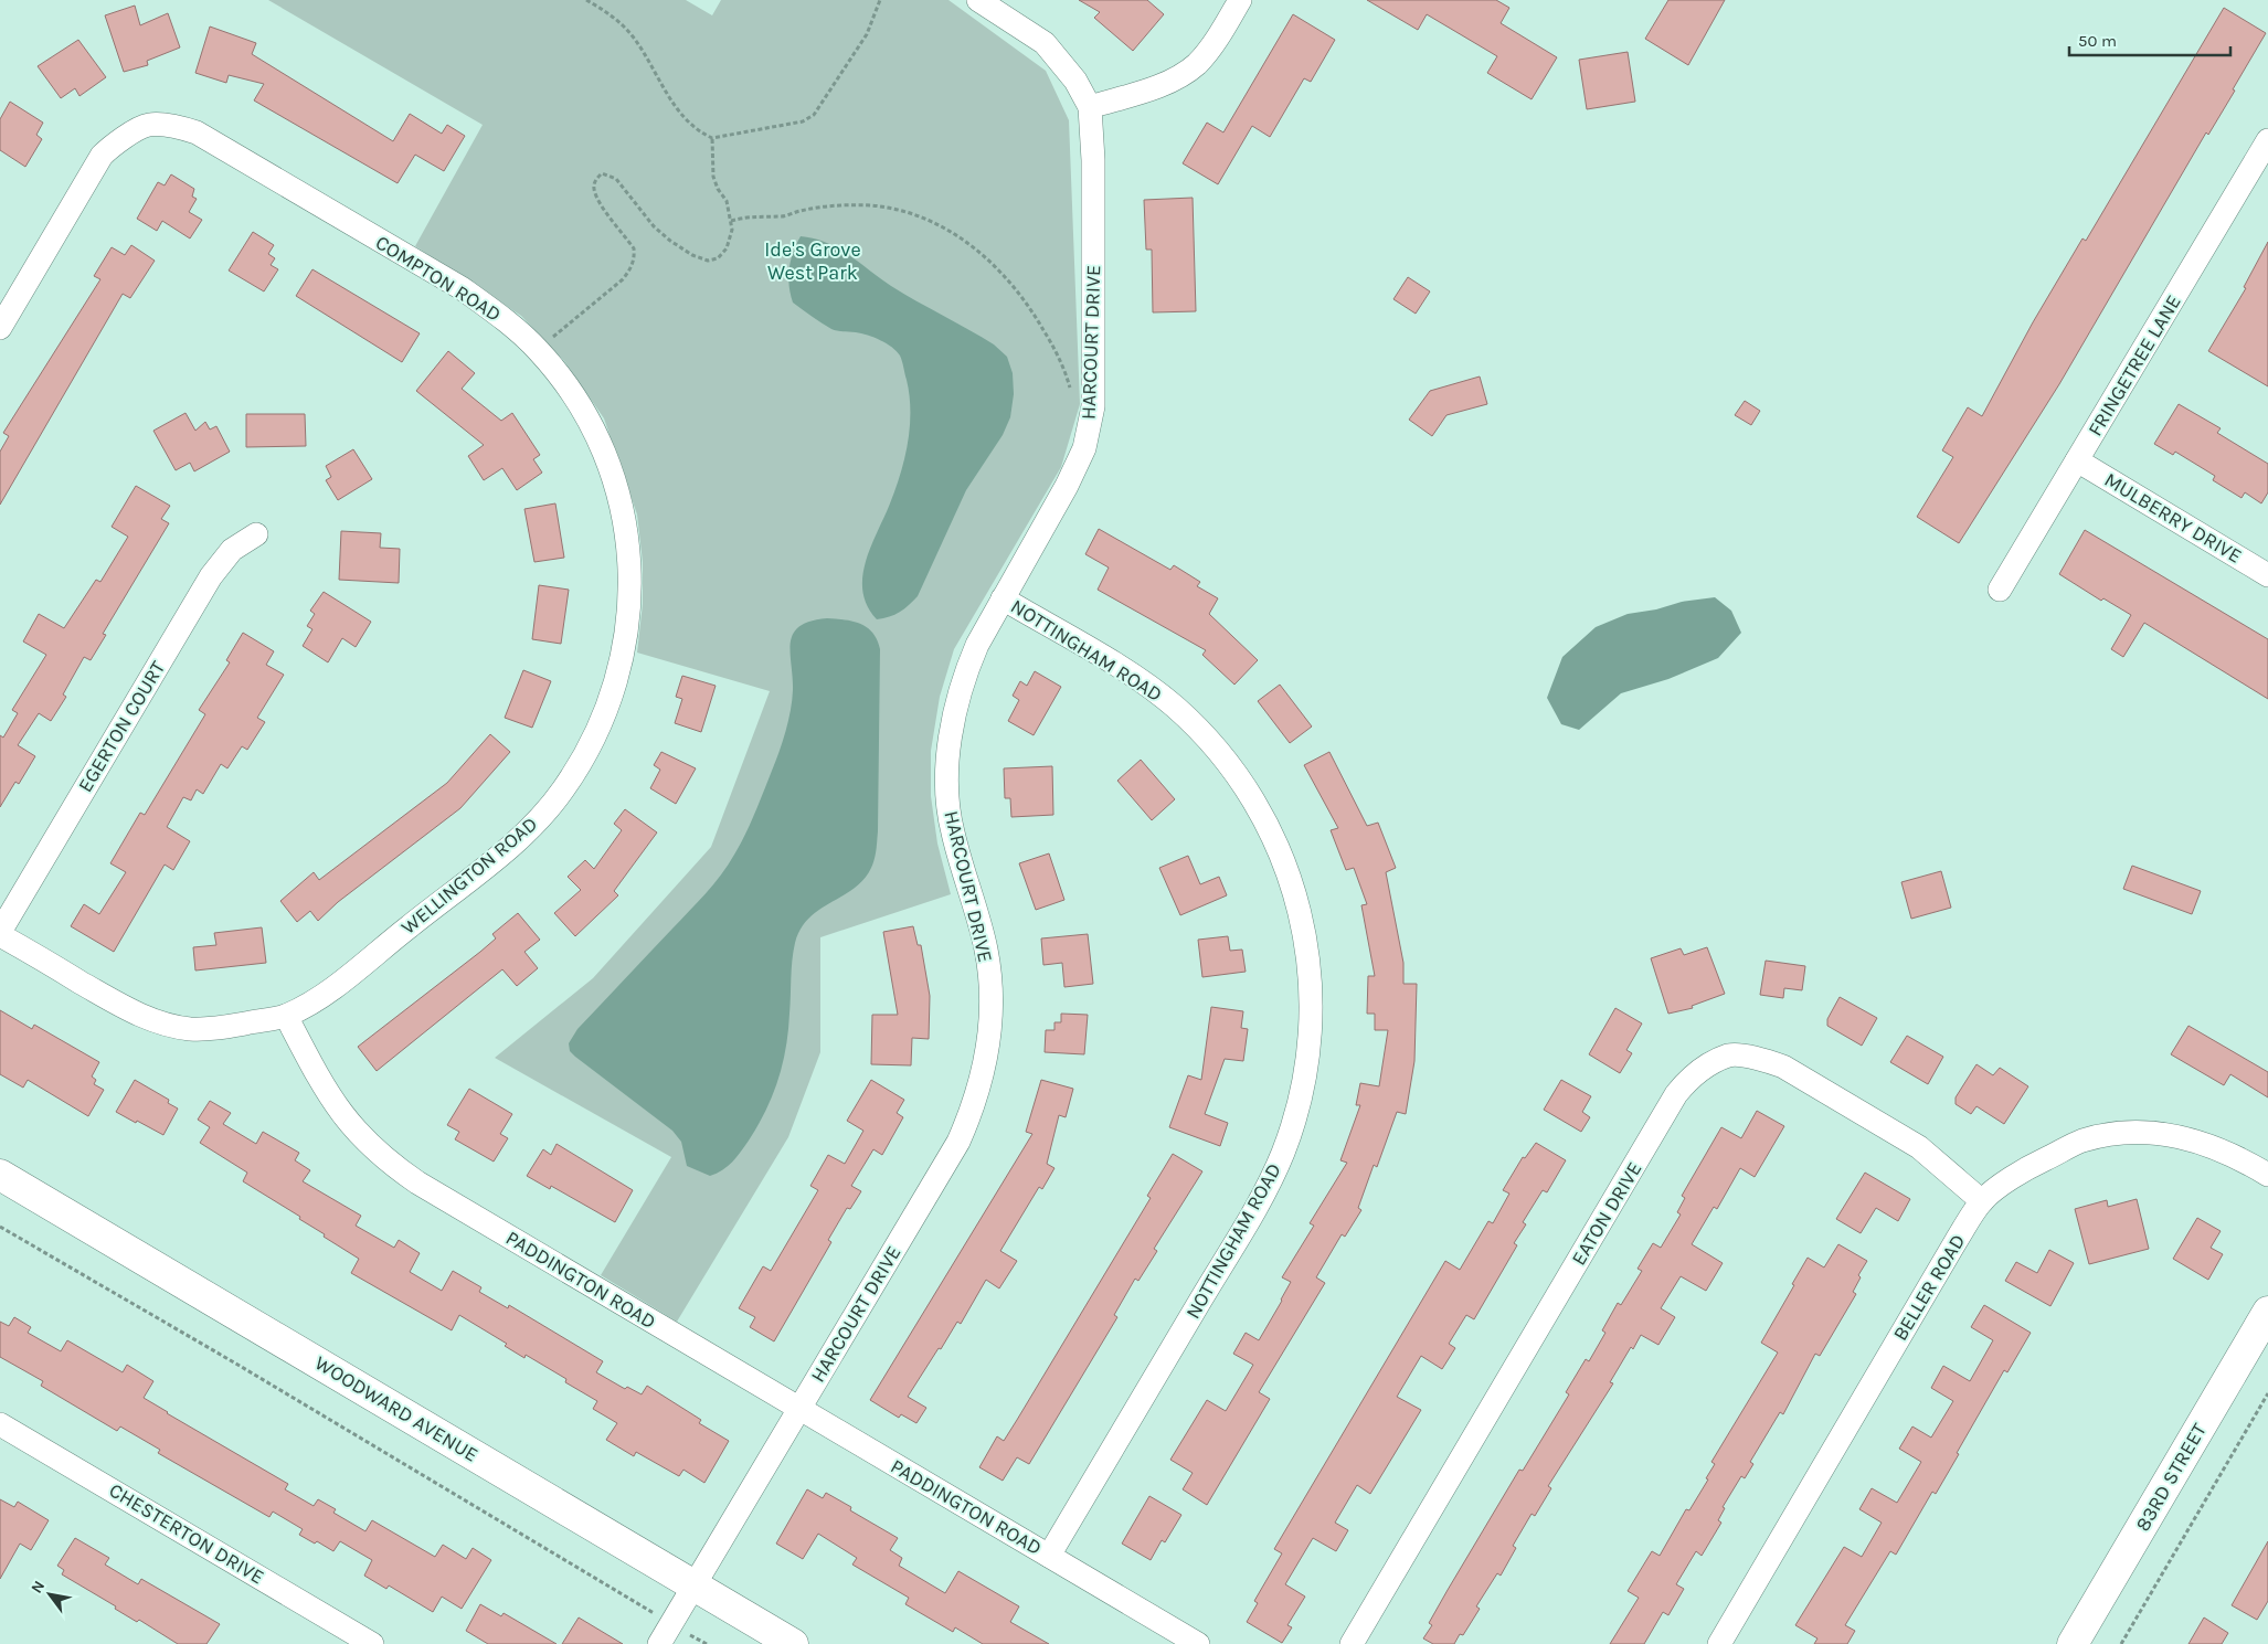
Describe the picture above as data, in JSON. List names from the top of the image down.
{
  "streets": {
    "main road": ["WOODWARD AVENUE", "83RD STREET"],
    "street": [
      "COMPTON ROAD",
      "HARCOURT DRIVE",
      "FRINGETREE LANE",
      "MULBERRY DRIVE",
      "NOTTINGHAM ROAD",
      "EGERTON COURT",
      "WELLINGTON ROAD",
      "EATON DRIVE",
      "PADDINGTON ROAD",
      "BELLER ROAD",
      "CHESTERTON DRIVE"
    ]
  },
  "crossings": [
    ["COMPTON ROAD", "WELLINGTON ROAD"],
    ["HARCOURT DRIVE", "NOTTINGHAM ROAD"],
    ["HARCOURT DRIVE", "PADDINGTON ROAD"],
    ["HARCOURT DRIVE", "WOODWARD AVENUE"],
    ["FRINGETREE LANE", "MULBERRY DRIVE"],
    ["NOTTINGHAM ROAD", "PADDINGTON ROAD"],
    ["WELLINGTON ROAD", "PADDINGTON ROAD"],
    ["EATON DRIVE", "BELLER ROAD"]
  ],
  "parks": ["Ide's Grove West Park"],
  "scale_bar": "50 m",
  "north": "top left"
}
